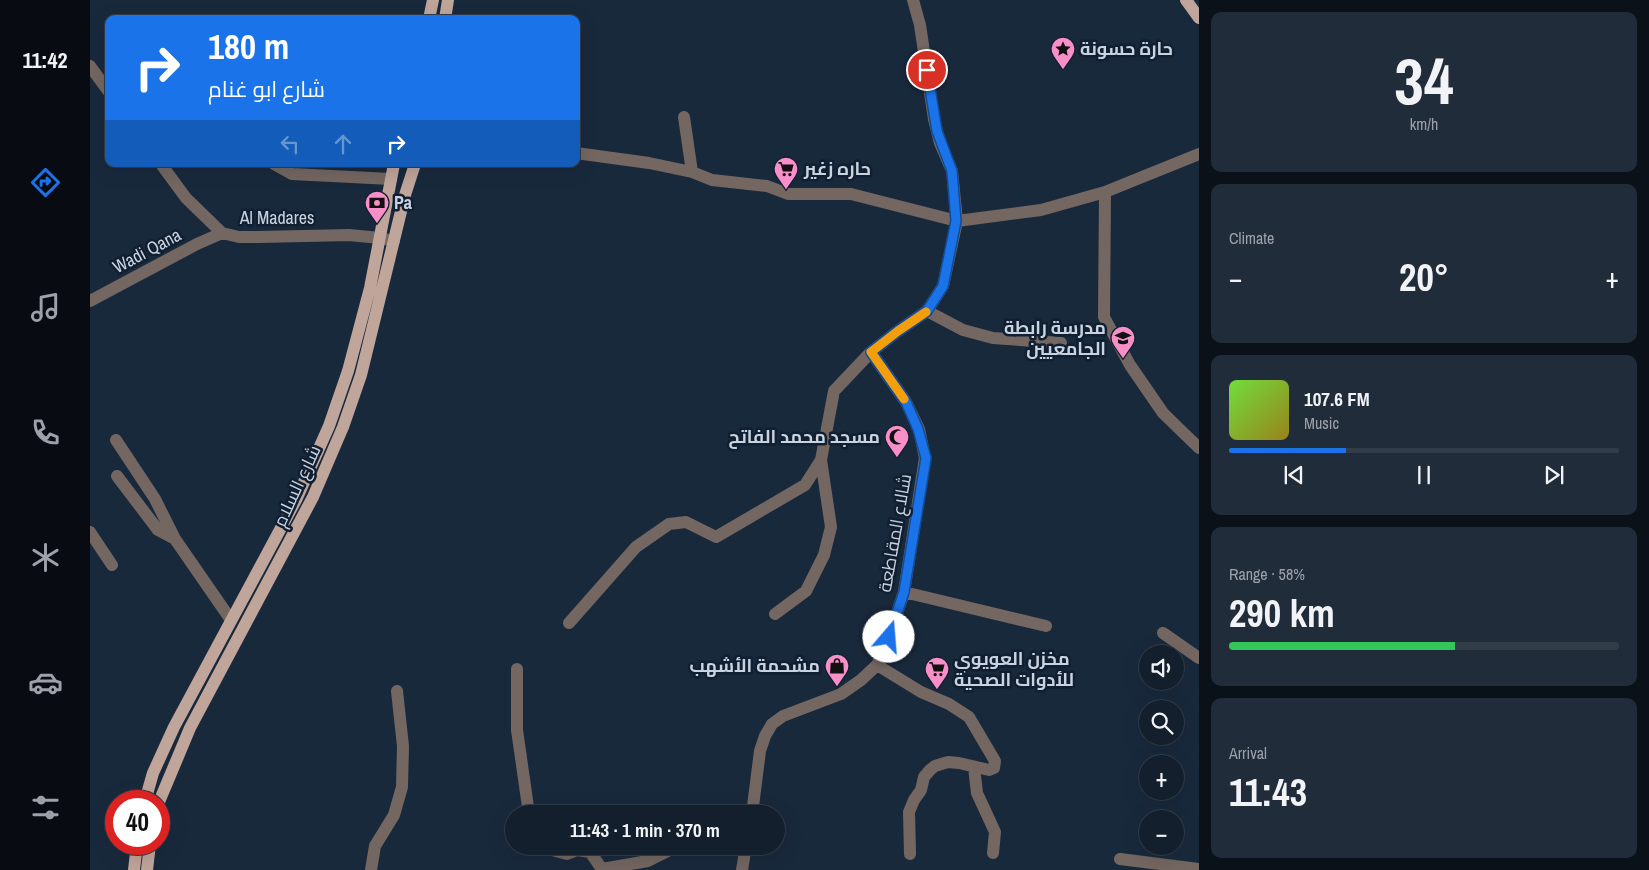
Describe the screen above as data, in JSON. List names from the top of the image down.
{
  "streets": {
    "main road": ["شارع السلام"],
    "street": ["Al Madares", "Wadi Qana", "شالاع المقاطعة"]
  },
  "crossings": [
    ["Al Madares", "Wadi Qana"],
    ["Al Madares", "شارع السلام"]
  ],
  "places": {
    "place": ["حارة حسونة"],
    "supermarket": ["حاره زغير", "مخزن العويوي للأدوات الصحية"],
    "bank": ["Pa"],
    "school or university": ["مدرسة رابطة الجامعيين"],
    "mosque": ["مسجد محمد الفاتح"],
    "shop": ["مشحمة الأشهب"]
  },
  "page": {
    "tabs": "11:42",
    "tile": [
      ["34", "km/h"],
      "Climate",
      ["Range · 58%", "290 km"],
      ["Arrival", "11:43"]
    ],
    "turn": ["180 m", "شارع ابو غنام"],
    "heat": ["−", "20°", "+"],
    "song": ["107.6 FM", "Music"],
    "map_buttons": ["+", "−"],
    "limit": "40",
    "trip": "11:43 · 1 min · 370 m"
  }
}
